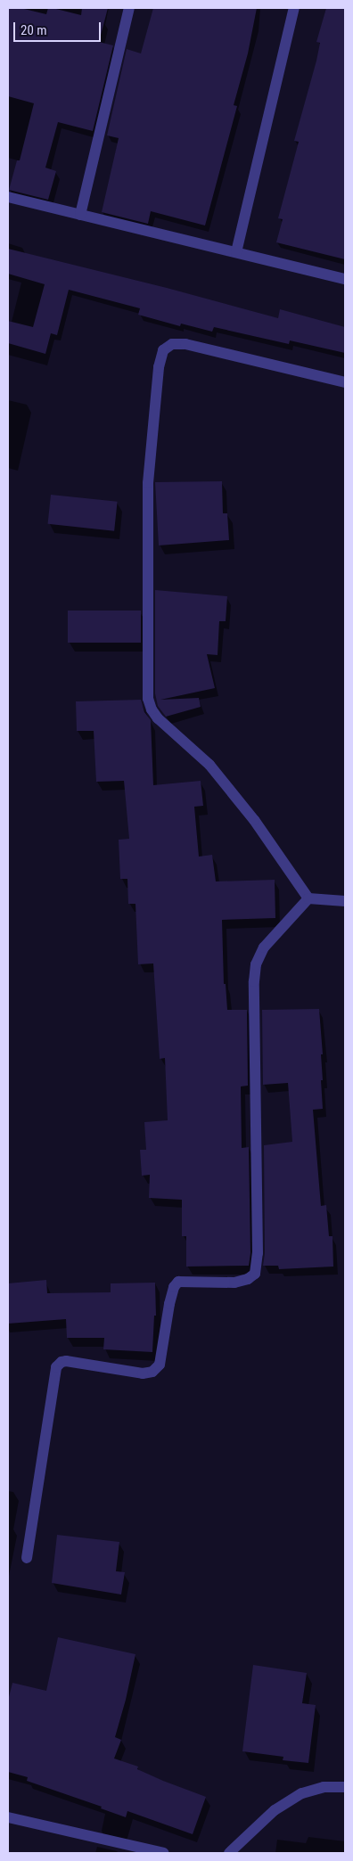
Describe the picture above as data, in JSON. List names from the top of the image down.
{
  "scale_bar": "20 m"
}
